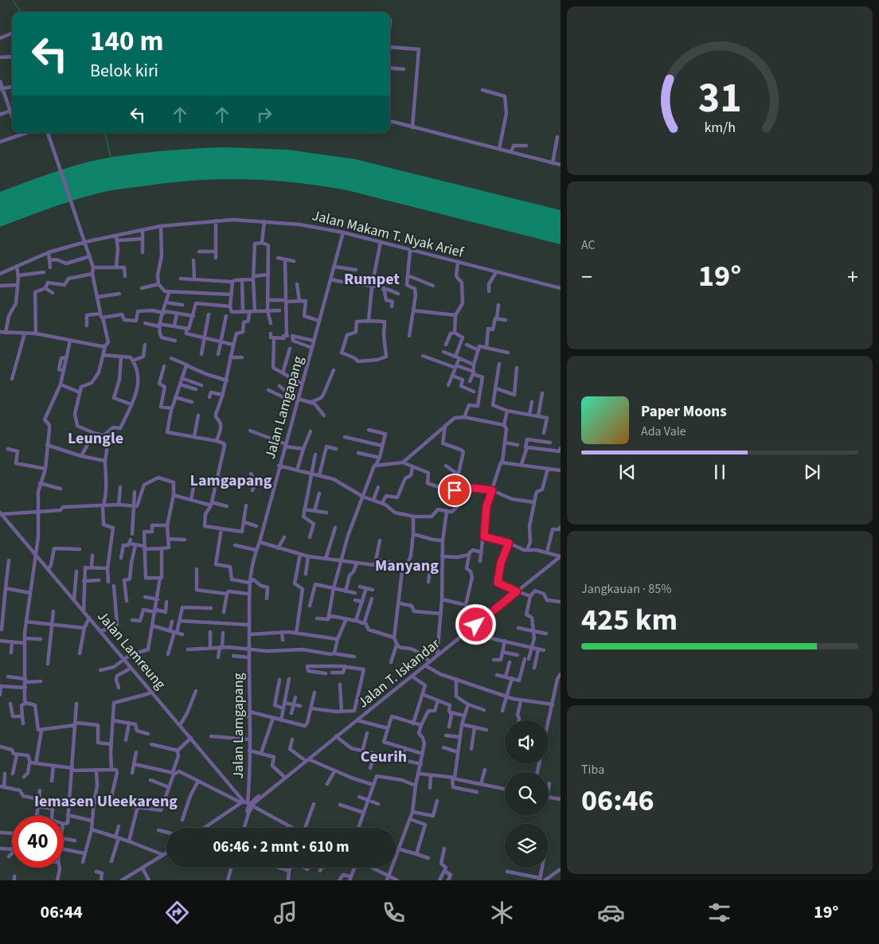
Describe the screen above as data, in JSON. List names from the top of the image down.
{
  "streets": {
    "street": [
      "Jalan Makam T. Nyak Arief",
      "Jalan Lamgapang",
      "Jalan Lamreung",
      "Jalan T. Iskandar"
    ]
  },
  "crossings": [
    ["Jalan Makam T. Nyak Arief", "Jalan Lamgapang"],
    ["Jalan Lamgapang", "Jalan Lamreung"],
    ["Jalan Lamgapang", "Jalan T. Iskandar"],
    ["Jalan Lamreung", "Jalan T. Iskandar"]
  ],
  "districts": [
    "Rumpet",
    "Leungle",
    "Lamgapang",
    "Manyang",
    "Ceurih",
    "Iemasen Uleekareng"
  ],
  "page": {
    "turn": ["140 m", "Belok kiri"],
    "tile": [
      "AC",
      ["Jangkauan · 85%", "425 km"],
      ["Tiba", "06:46"]
    ],
    "heat": ["−", "19°", "+"],
    "song": ["Paper Moons", "Ada Vale"],
    "limit": "40",
    "trip": "06:46 · 2 mnt · 610 m",
    "tabs": ["06:44", "19°"],
    "gauge": ["31", "km/h"]
  }
}
